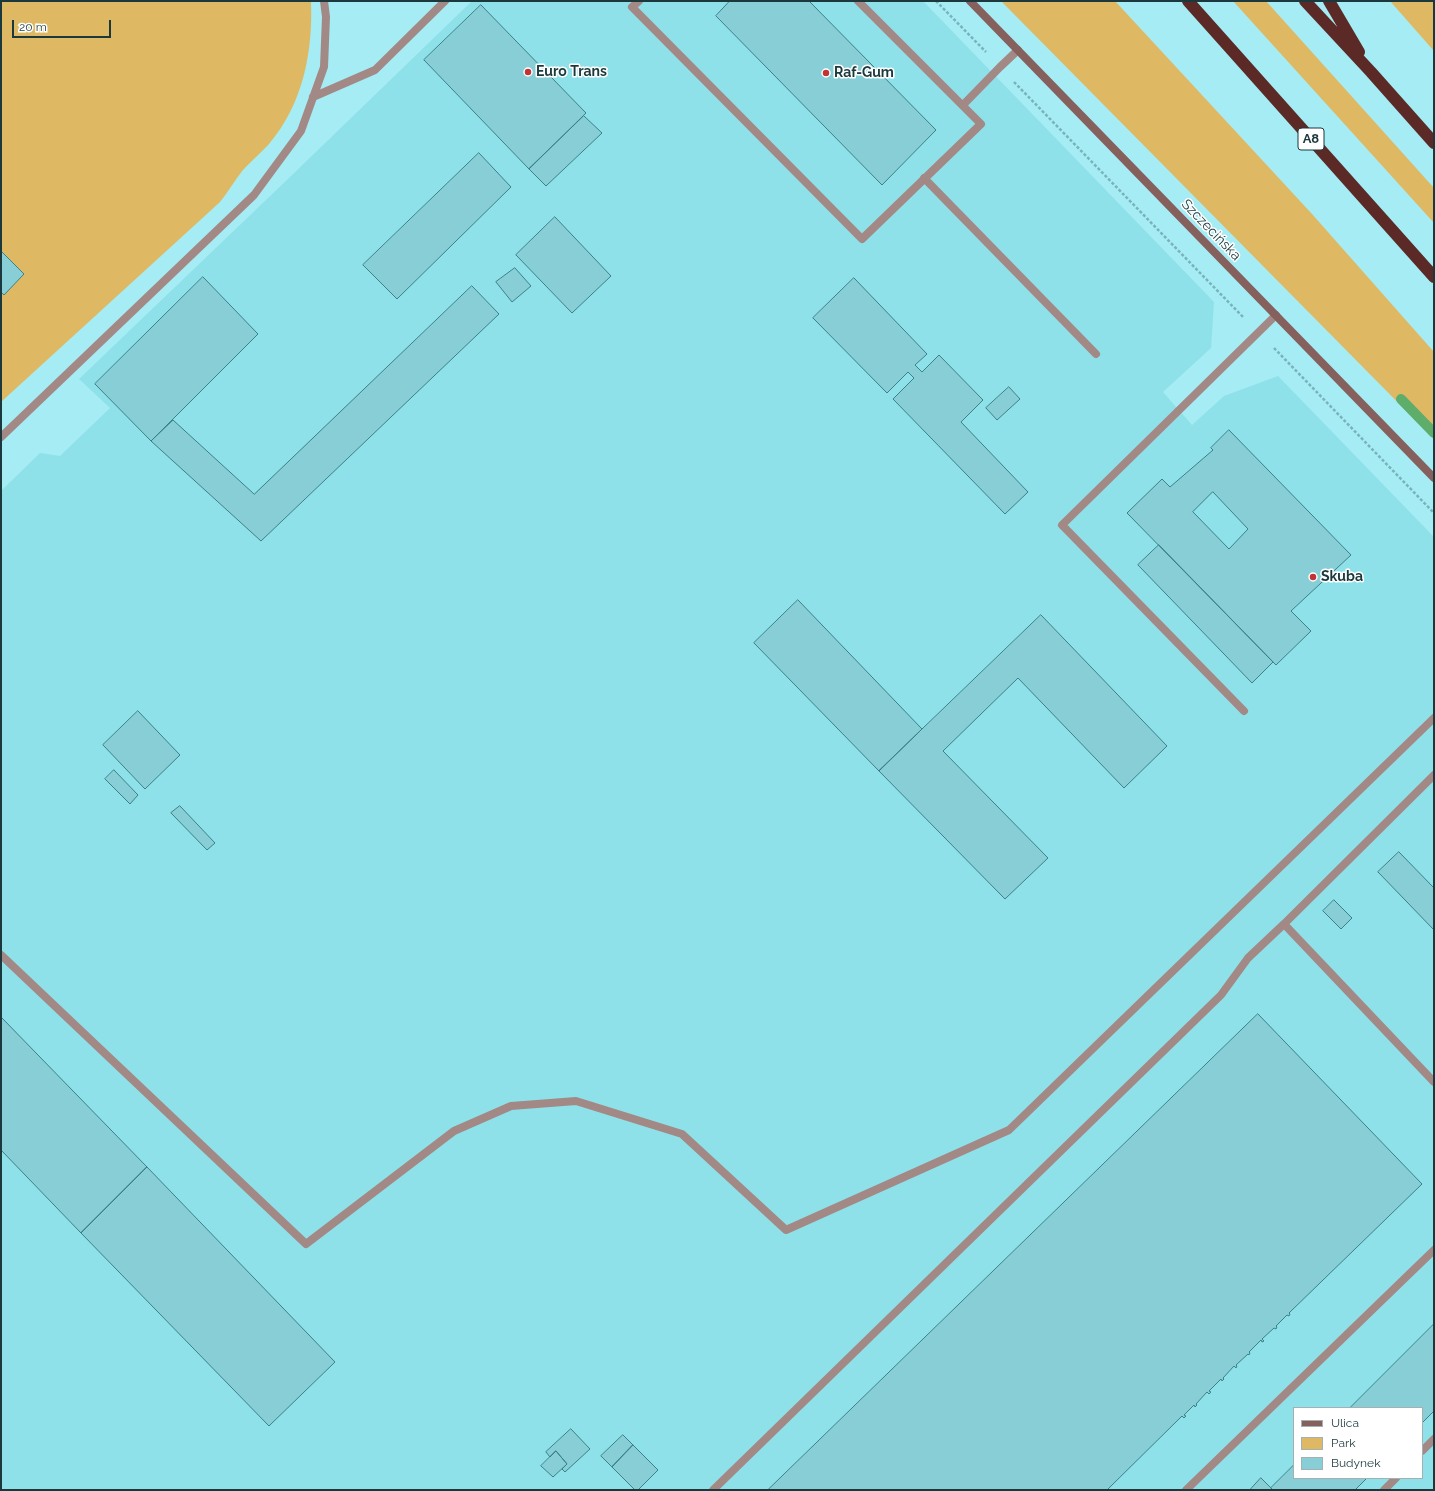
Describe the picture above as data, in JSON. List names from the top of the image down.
{
  "streets": {
    "highway": ["A8"],
    "street": ["Szczecińska"]
  },
  "places": ["Euro Trans", "Raf-Gum", "Skuba"],
  "legend": ["Ulica", "Park", "Budynek"],
  "scale_bar": "20 m"
}
